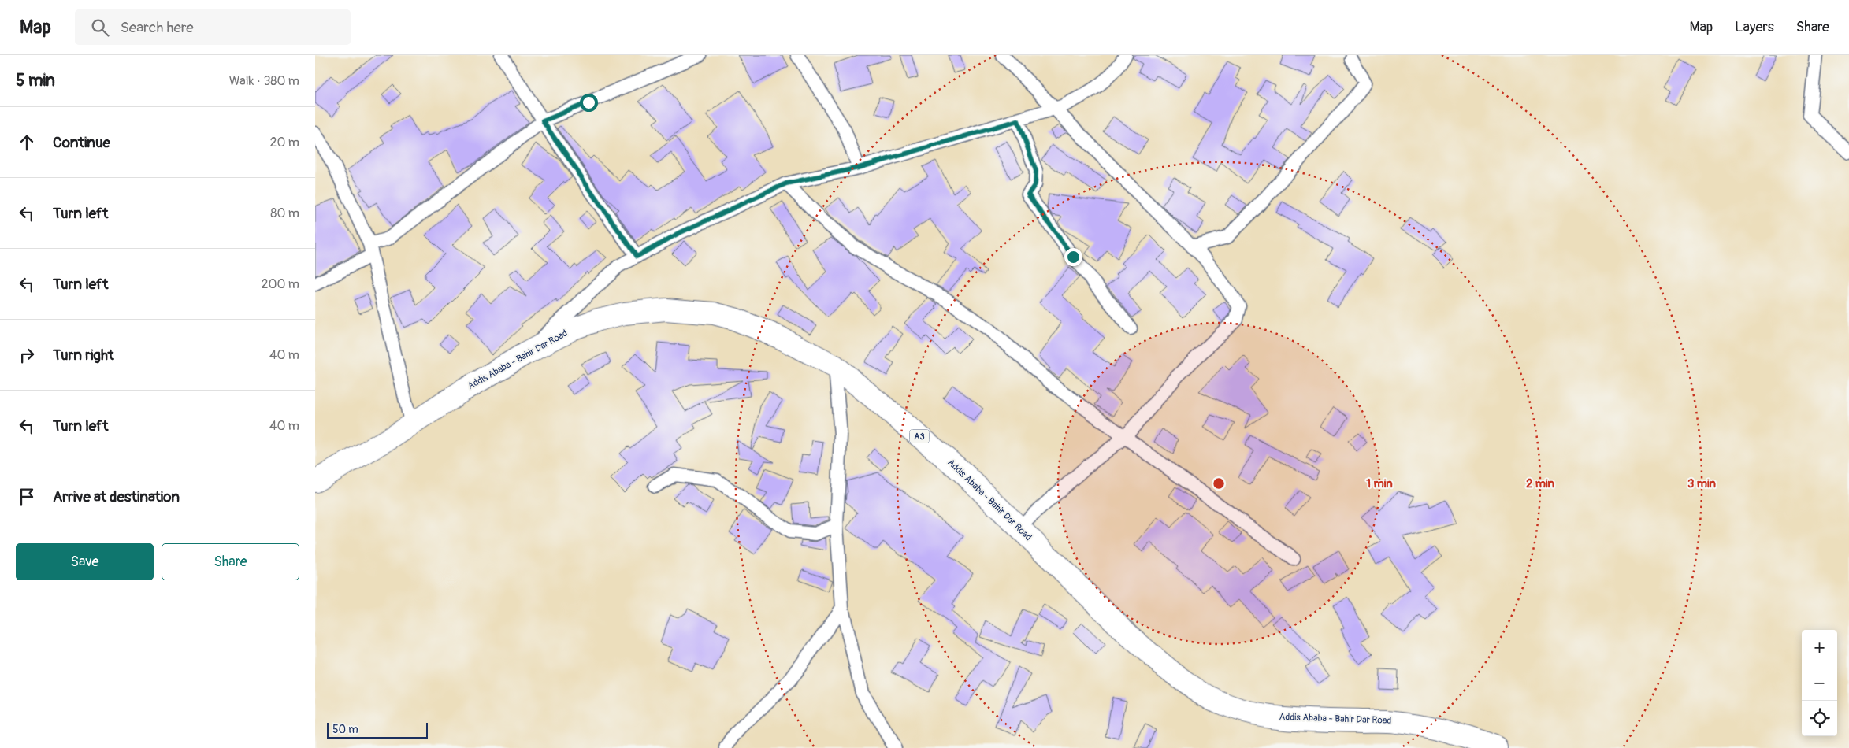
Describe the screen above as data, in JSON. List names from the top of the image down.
{
  "streets": {
    "highway": ["Addis Ababa - Bahir Dar Road", "A3"]
  },
  "scale_bar": "50 m",
  "page": {
    "header": "Map",
    "search": "Search here",
    "nav": ["Map", "Layers", "Share"],
    "heading": ["5 min", "Walk · 380 m"],
    "list": [
      ["Continue", "20 m"],
      ["Turn left", "80 m"],
      ["Turn left", "200 m"],
      ["Turn right", "40 m"],
      ["Turn left", "40 m"],
      "Arrive at destination"
    ],
    "buttons": ["Save", "Share"],
    "map_buttons": ["+", "−"],
    "scale": "50 m"
  },
  "rings": ["1 min", "2 min", "3 min"]
}
